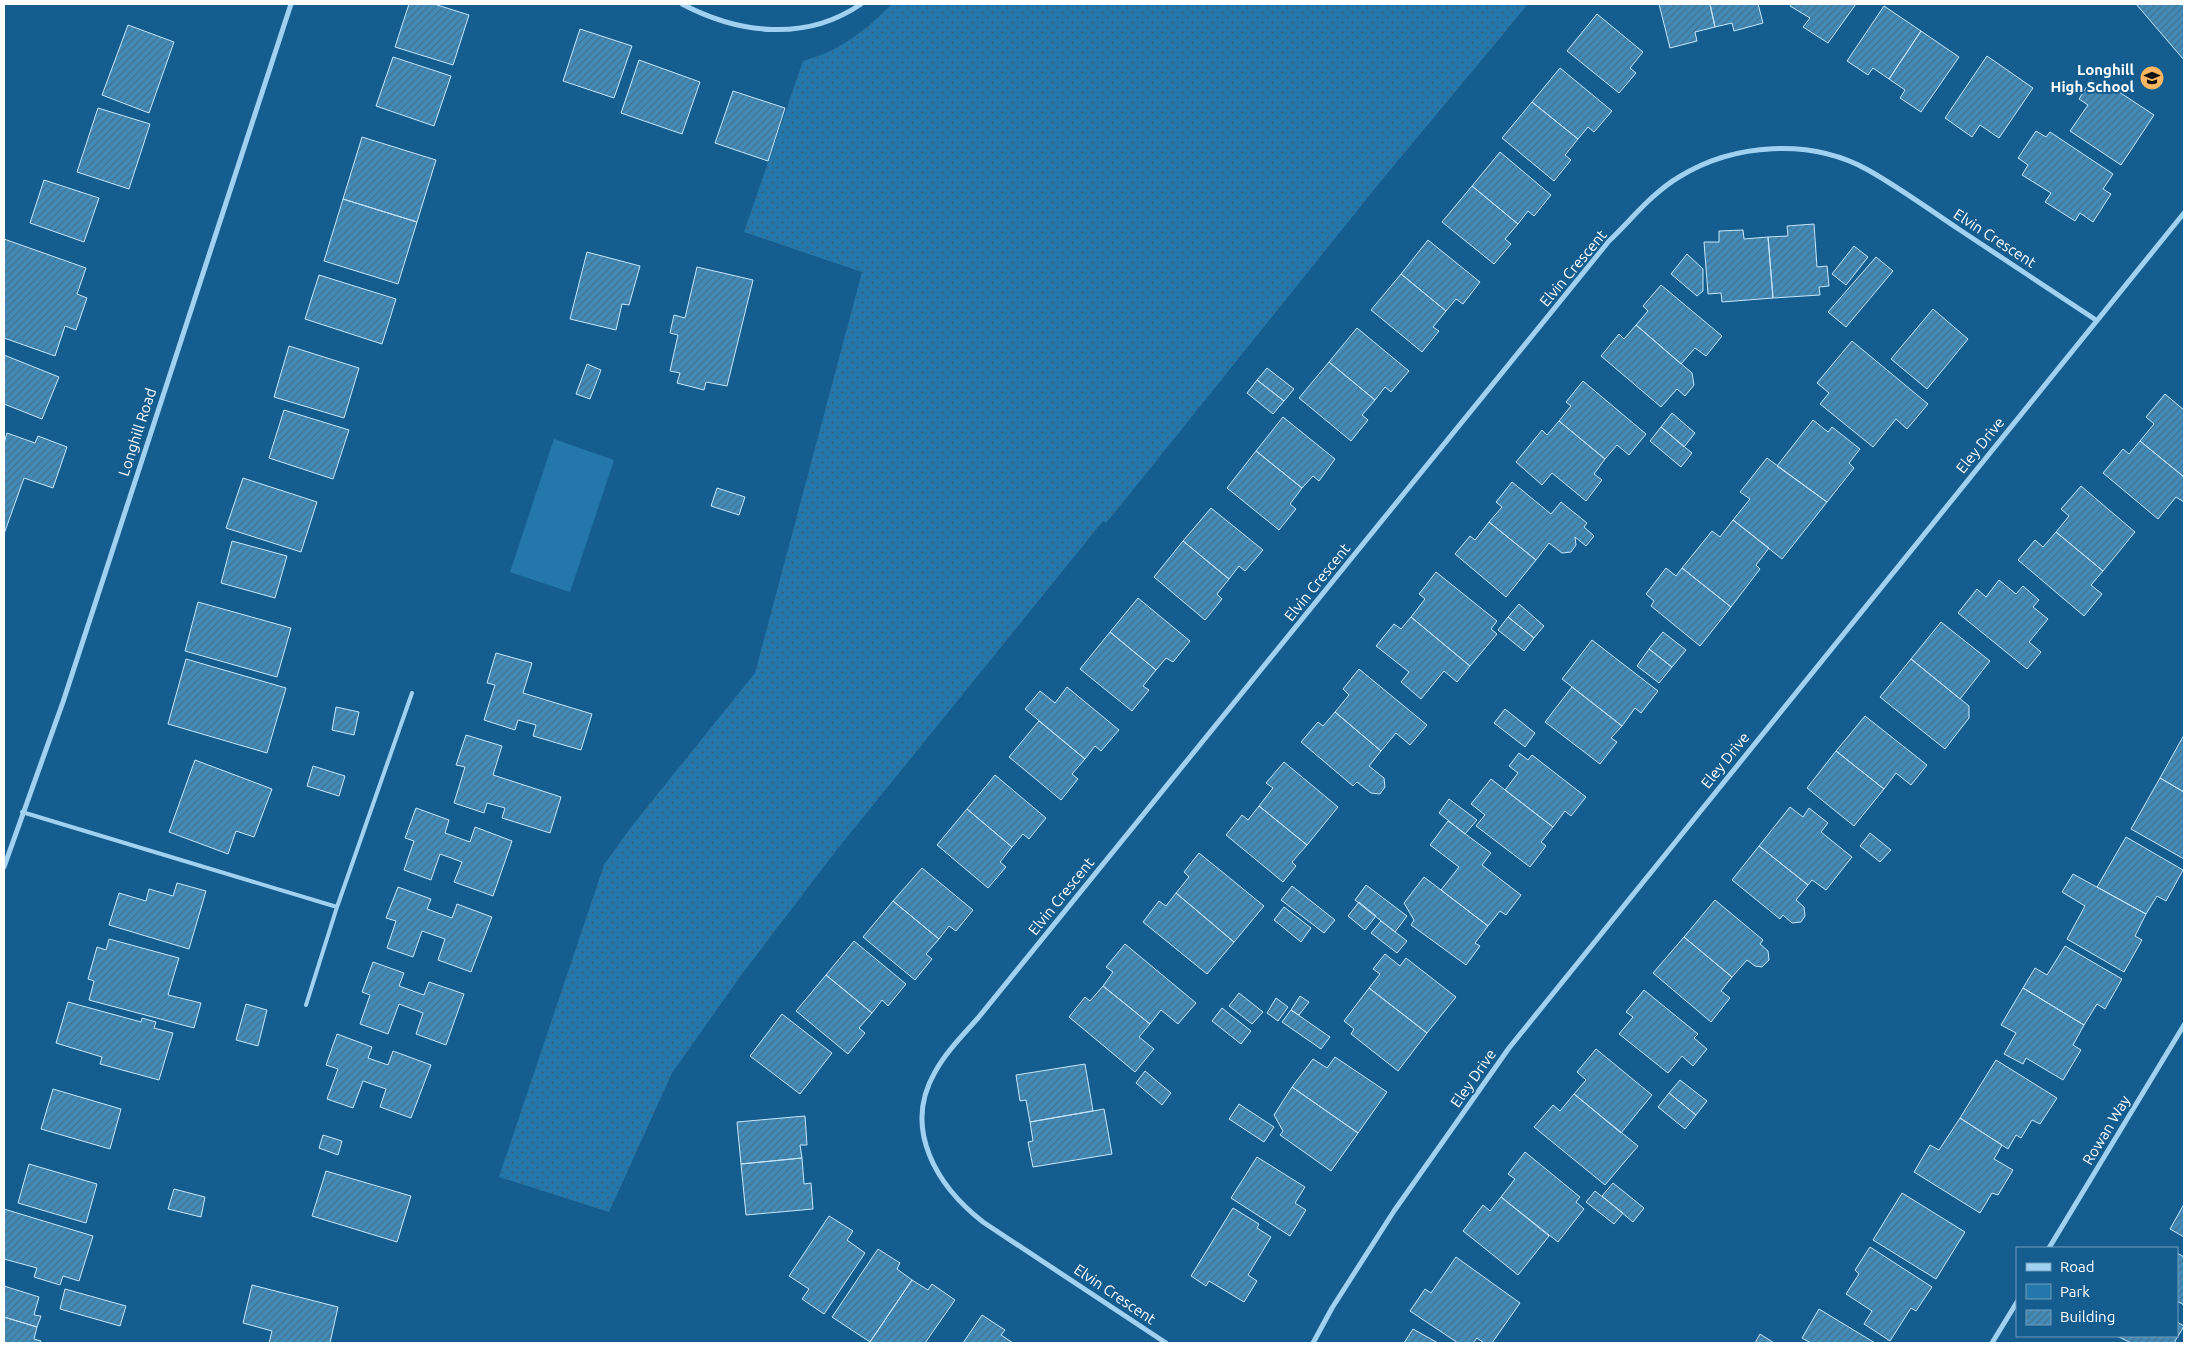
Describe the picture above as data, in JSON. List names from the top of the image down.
{
  "streets": {
    "street": [
      "Elvin Crescent",
      "Longhill Road",
      "Eley Drive",
      "Rowan Way"
    ]
  },
  "crossings": [
    ["Elvin Crescent", "Eley Drive"]
  ],
  "places": {
    "school or university": ["Longhill High School"]
  },
  "legend": ["Road", "Park", "Building"]
}
